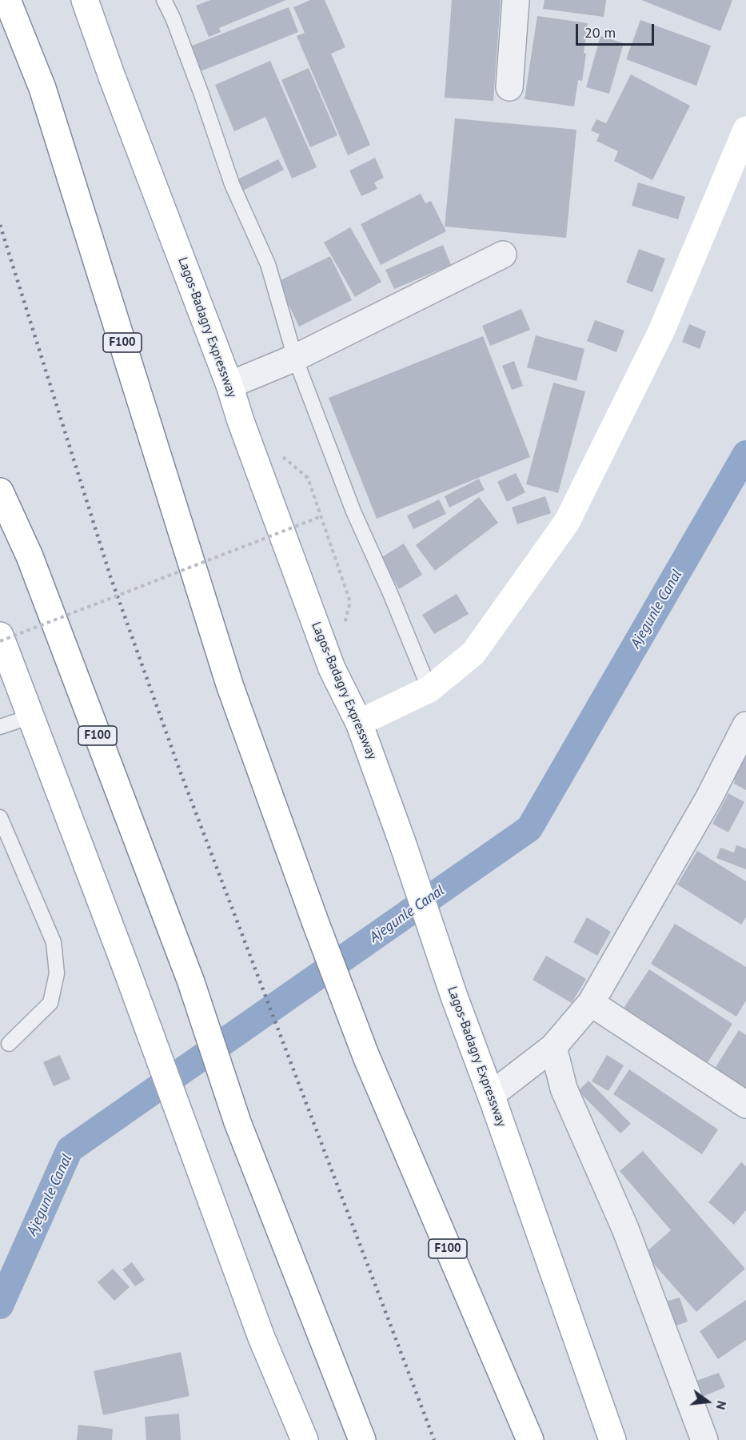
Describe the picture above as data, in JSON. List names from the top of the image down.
{
  "streets": {
    "main road": ["Lagos-Badagry Expressway", "F100"]
  },
  "water": ["Ajegunle Canal"],
  "scale_bar": "20 m",
  "north": "right"
}
